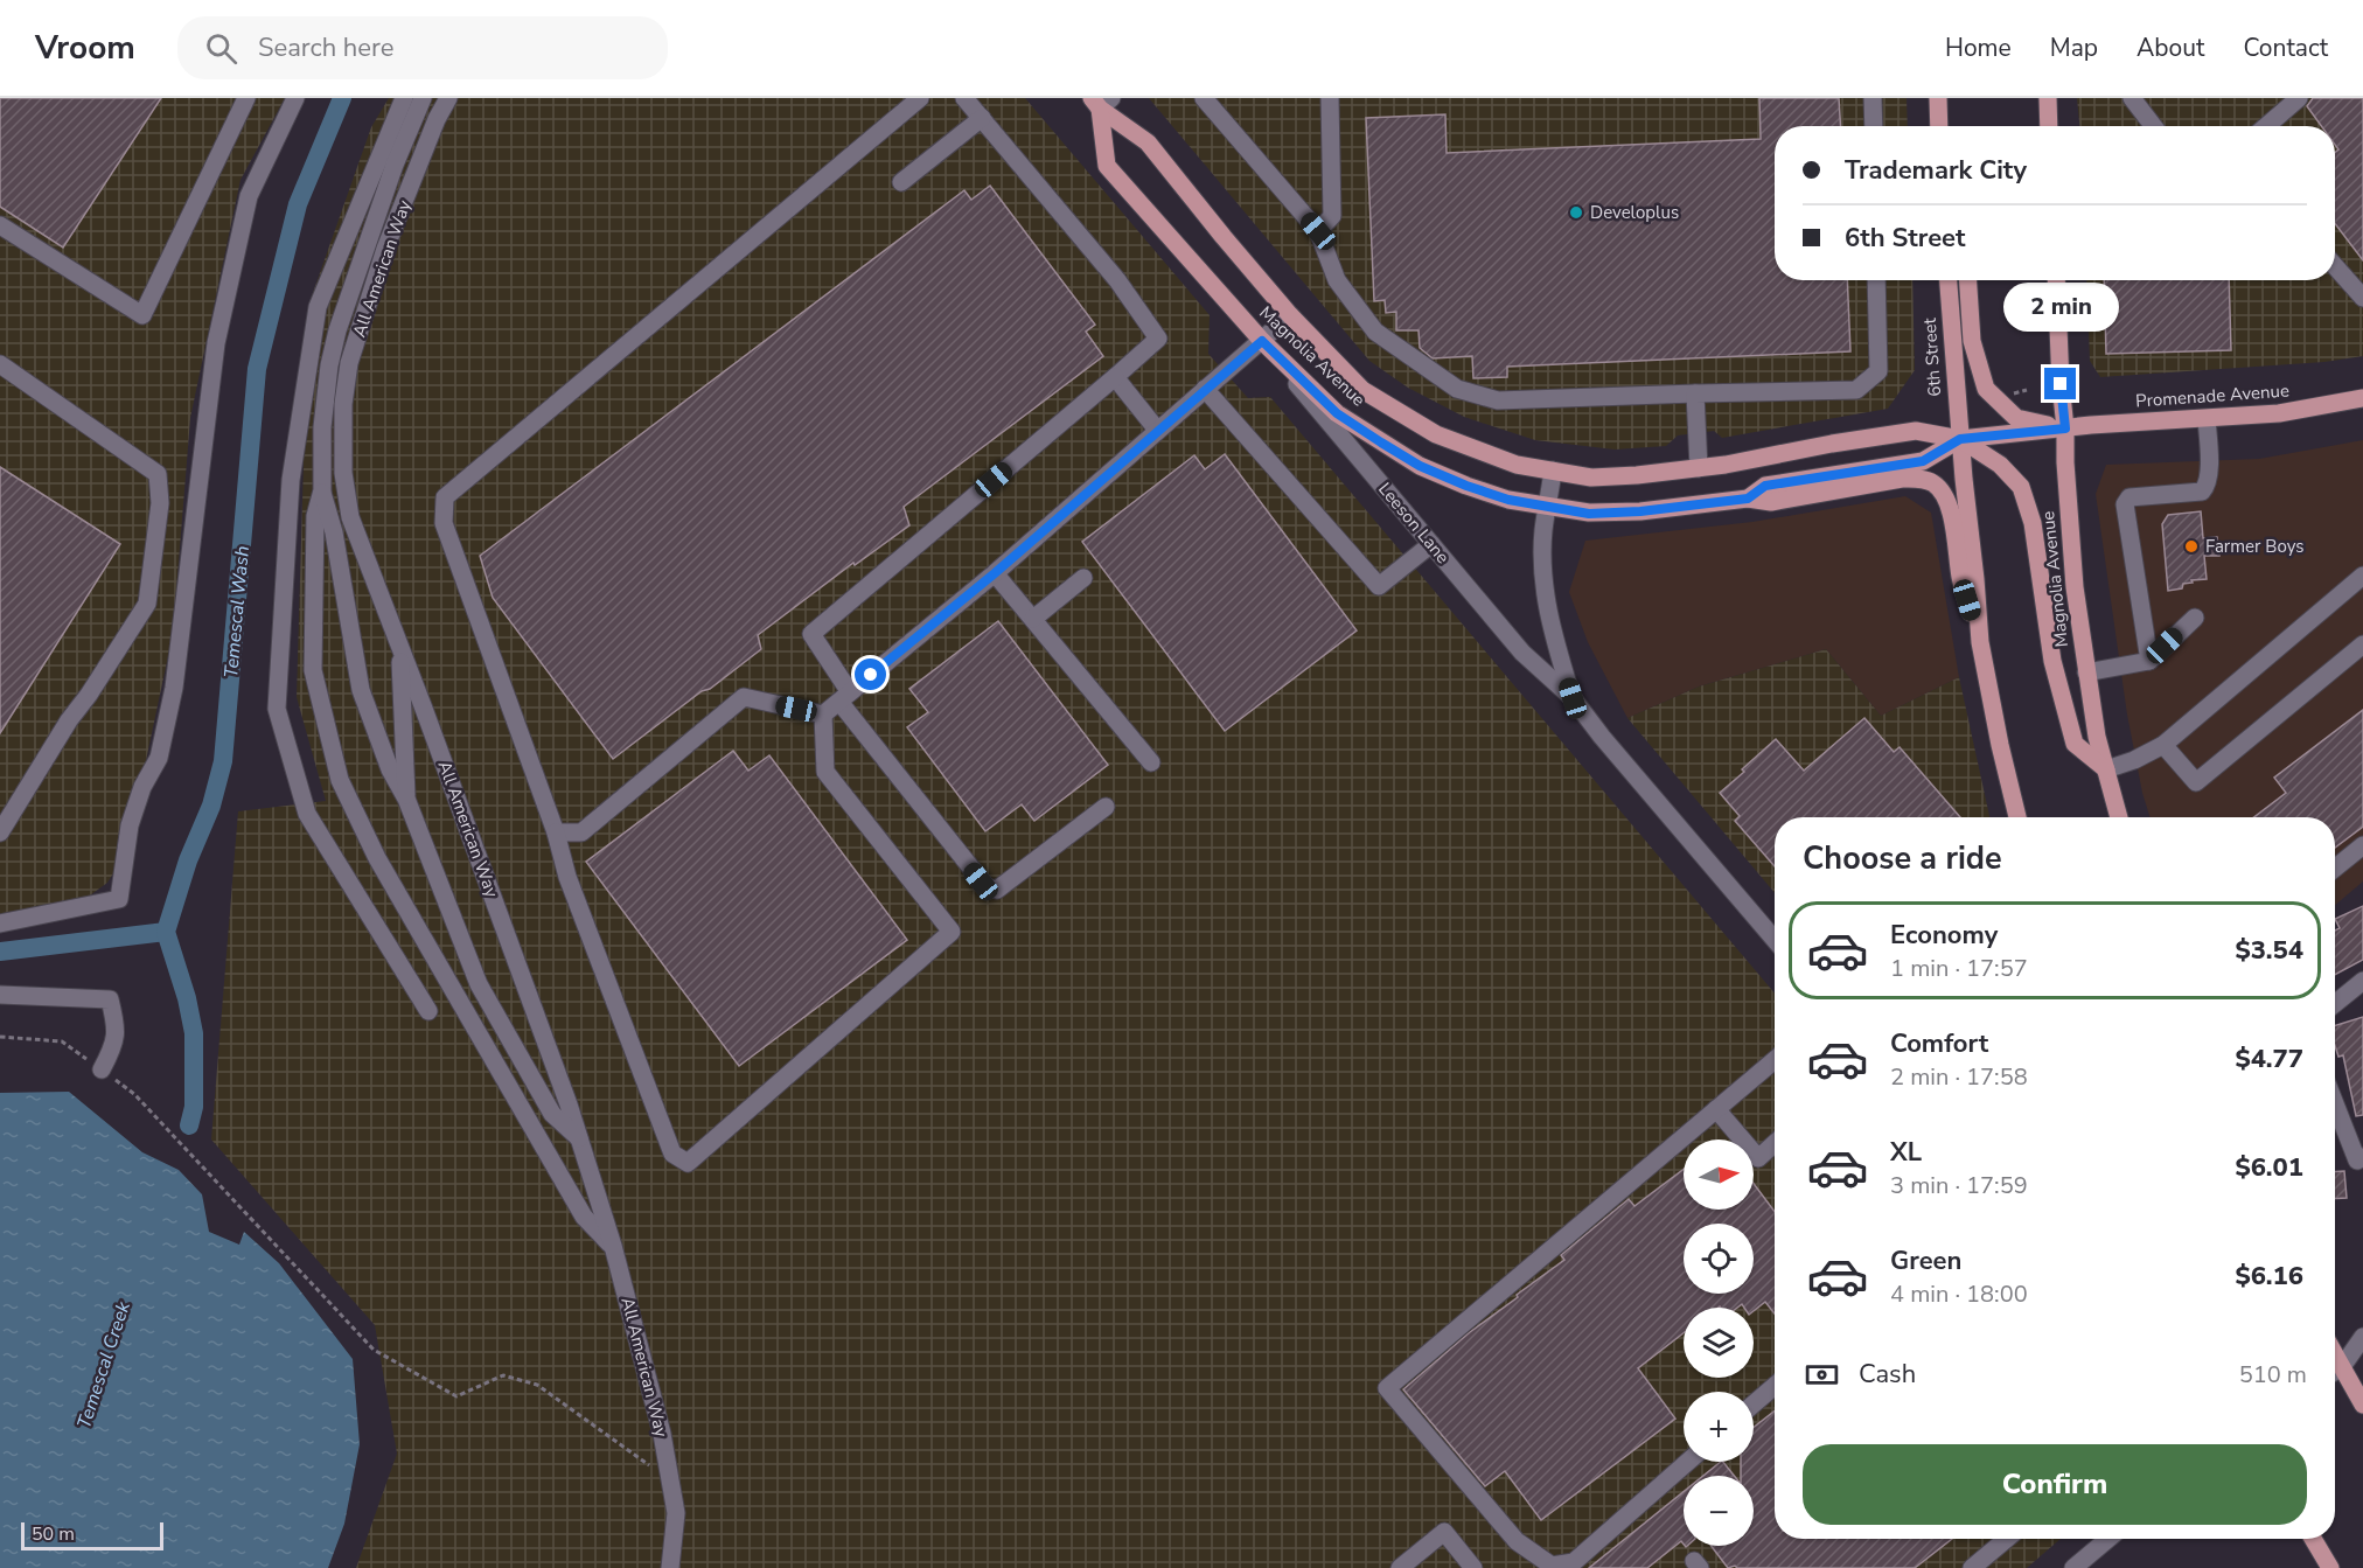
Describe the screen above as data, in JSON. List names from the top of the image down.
{
  "streets": {
    "main road": ["Magnolia Avenue", "6th Street", "Promenade Avenue"],
    "street": ["All American Way", "Leeson Lane"]
  },
  "crossings": [
    ["Magnolia Avenue", "6th Street"],
    ["Magnolia Avenue", "Promenade Avenue"],
    ["Magnolia Avenue", "Leeson Lane"]
  ],
  "water": ["Temescal Wash", "Temescal Creek"],
  "places": ["Developlus", "Farmer Boys"],
  "scale_bar": "50 m",
  "north": "right",
  "page": {
    "header": "Vroom",
    "search": "Search here",
    "nav": [
      "Home",
      "Map",
      "About",
      "Contact"
    ],
    "banner": ["Trademark City", "6th Street"],
    "bubble": "2 min",
    "heading": "Choose a ride",
    "list": [
      {
        "name": "Economy",
        "note": "1 min · 17:57",
        "value": "$3.54"
      },
      {
        "name": "Comfort",
        "note": "2 min · 17:58",
        "value": "$4.77"
      },
      {
        "name": "XL",
        "note": "3 min · 17:59",
        "value": "$6.01"
      },
      {
        "name": "Green",
        "note": "4 min · 18:00",
        "value": "$6.16"
      }
    ],
    "map_buttons": ["+", "−"],
    "pay": ["Cash", "510 m"],
    "buttons": "Confirm",
    "scale": "50 m"
  }
}
